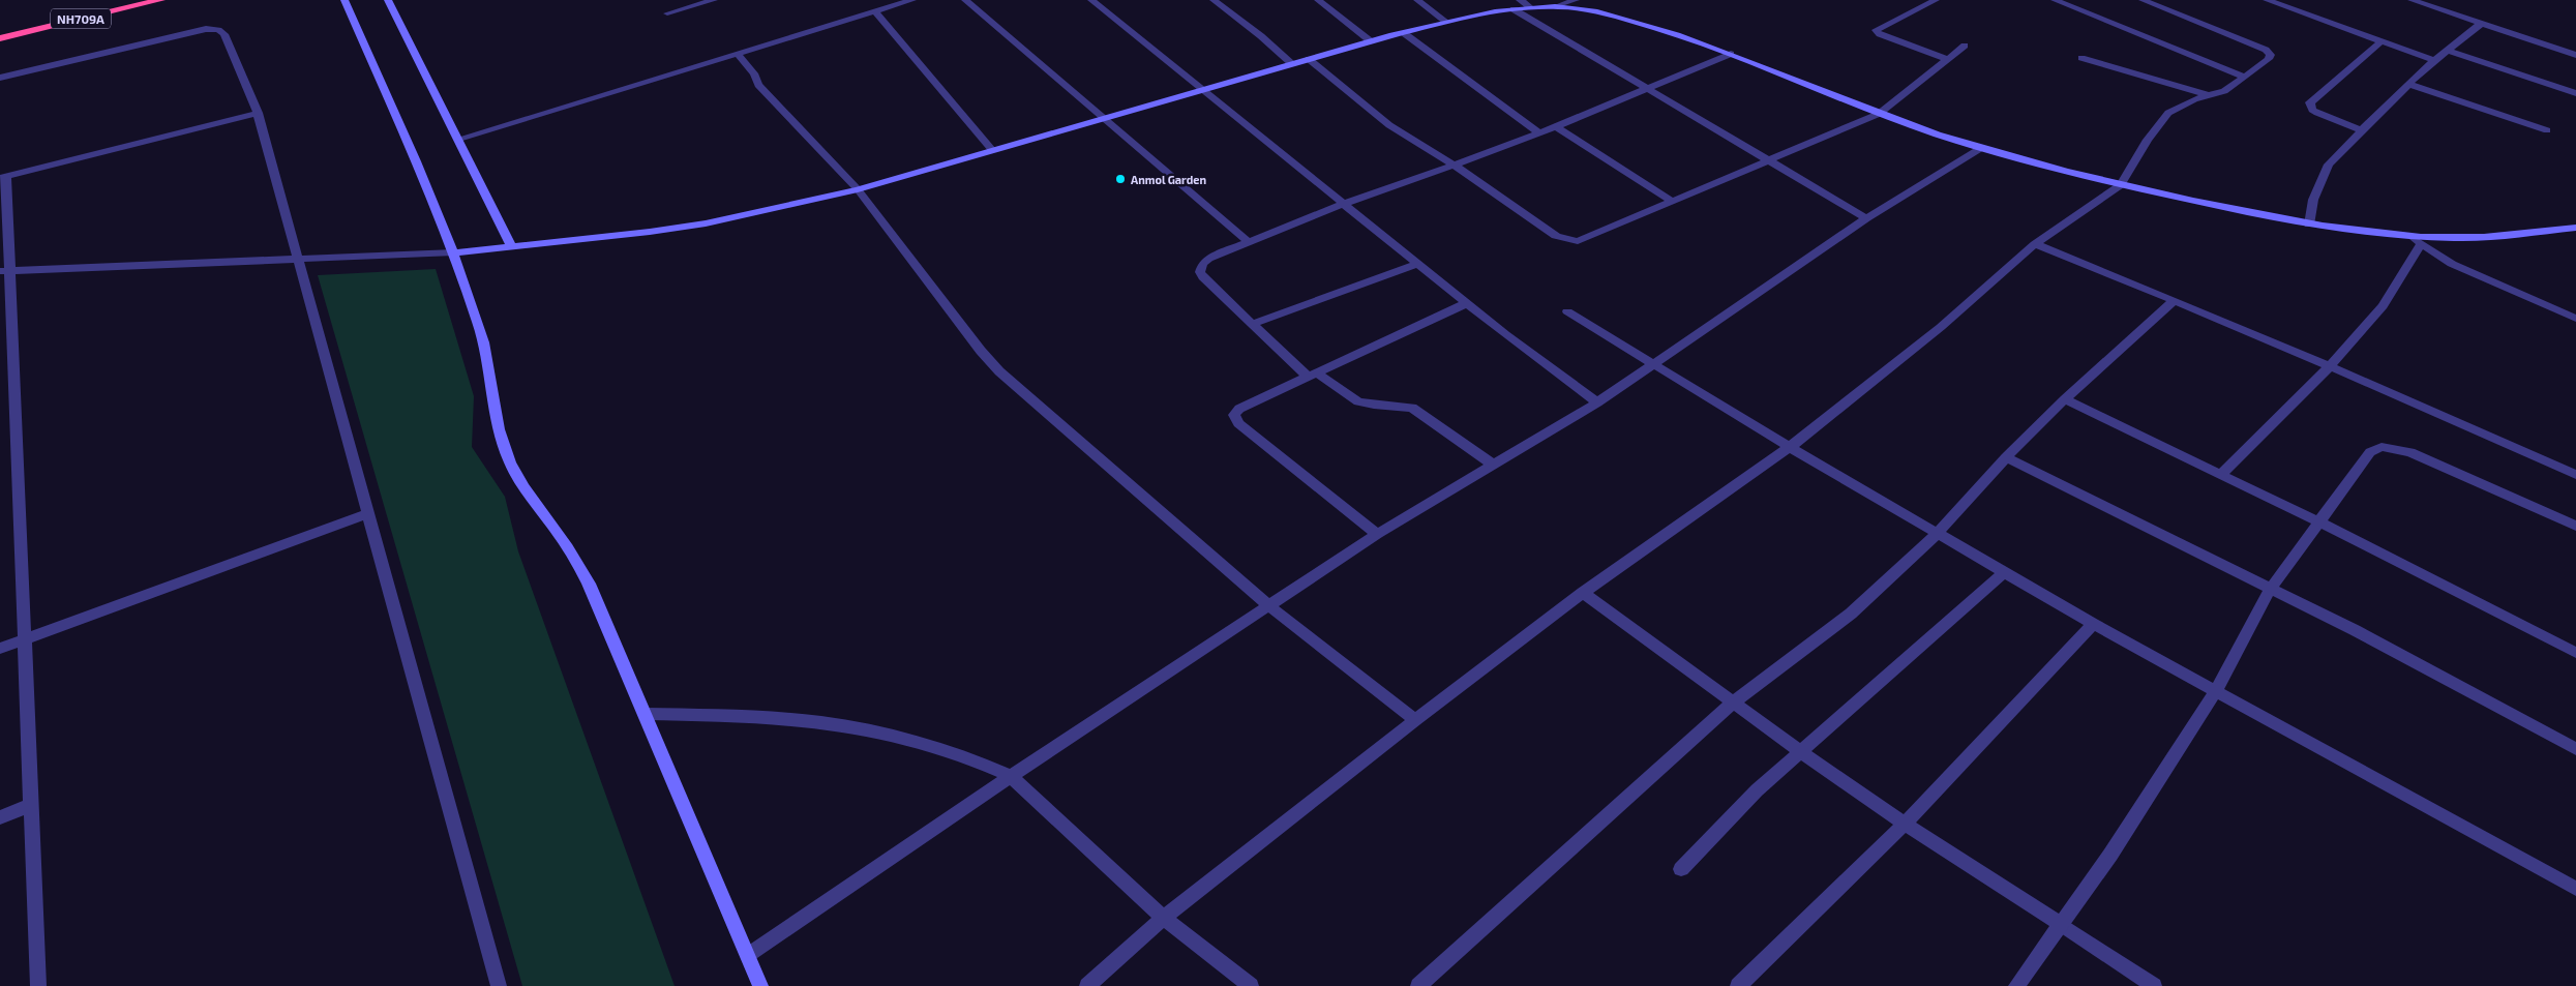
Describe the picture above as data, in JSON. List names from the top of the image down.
{
  "streets": {
    "highway": ["NH709A"]
  },
  "places": ["Anmol Garden"]
}
